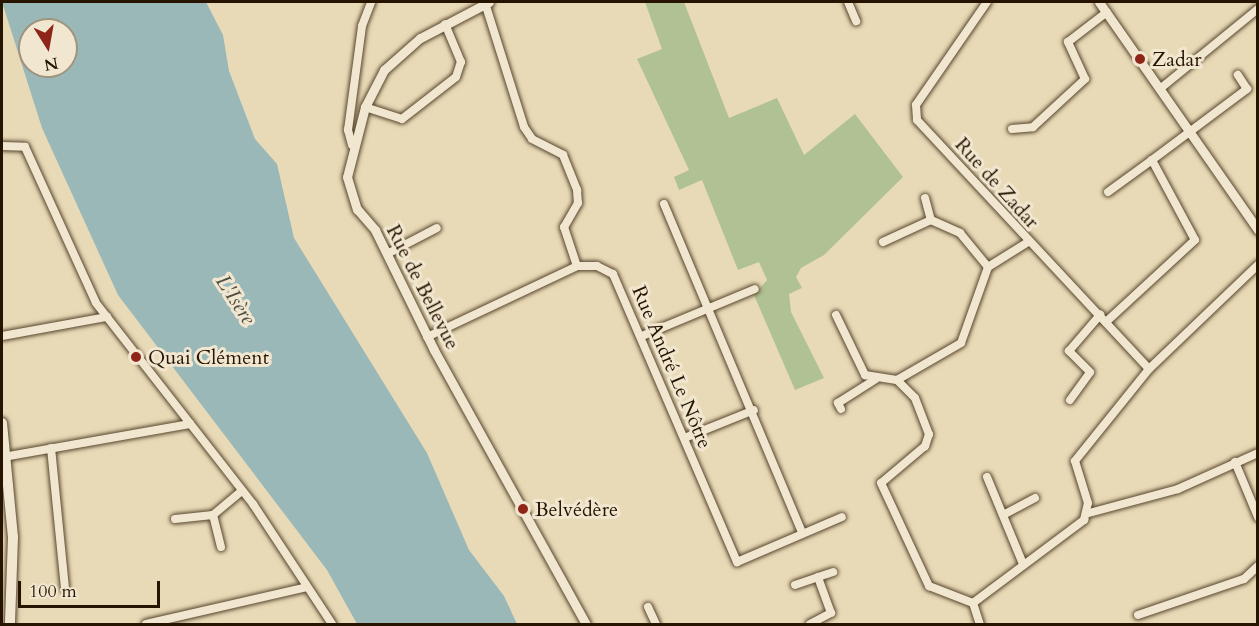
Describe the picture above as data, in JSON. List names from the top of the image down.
{
  "streets": {
    "street": ["Rue de Zadar", "Rue de Bellevue", "Rue André Le Nôtre"]
  },
  "water": ["L'Isère"],
  "places": ["Zadar", "Quai Clément", "Belvédère"],
  "scale_bar": "100 m",
  "north": "bottom"
}
